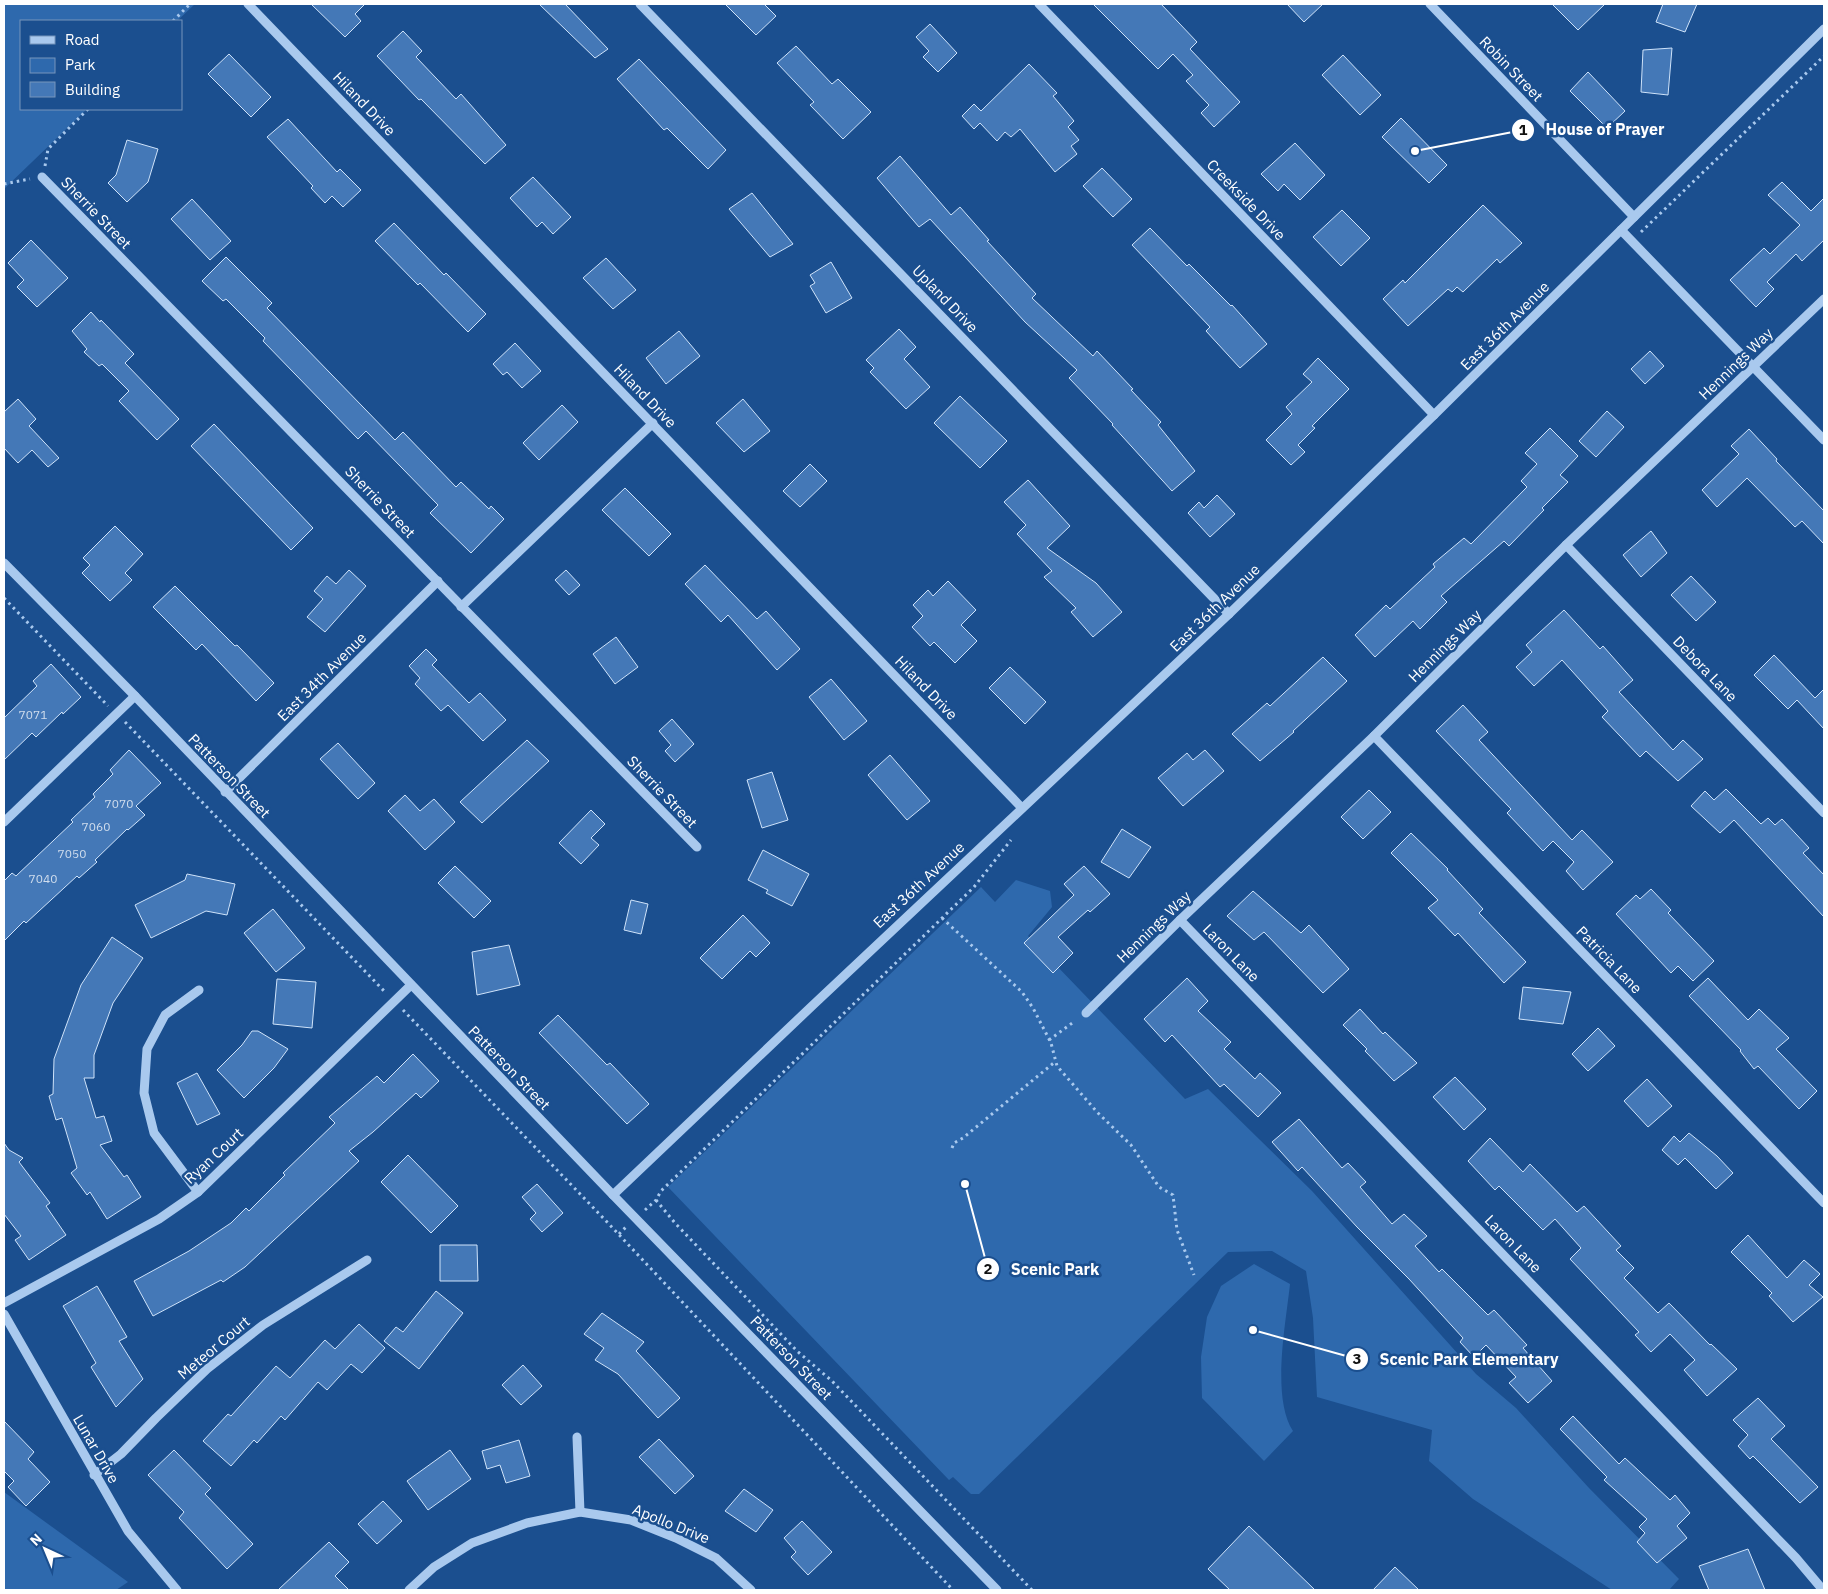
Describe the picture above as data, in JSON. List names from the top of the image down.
{
  "streets": {
    "street": [
      "Robin Street",
      "Hiland Drive",
      "Creekside Drive",
      "Sherrie Street",
      "Upland Drive",
      "East 36th Avenue",
      "Hennings Way",
      "Debora Lane",
      "East 34th Avenue",
      "Patterson Street",
      "Laron Lane",
      "Patricia Lane",
      "Ryan Court",
      "Meteor Court",
      "Lunar Drive",
      "Apollo Drive"
    ]
  },
  "crossings": [
    ["Robin Street", "East 36th Avenue"],
    ["Hiland Drive", "East 36th Avenue"],
    ["Creekside Drive", "East 36th Avenue"],
    ["Sherrie Street", "East 34th Avenue"],
    ["Upland Drive", "East 36th Avenue"],
    ["East 36th Avenue", "Patterson Street"],
    ["Hennings Way", "Debora Lane"],
    ["Hennings Way", "Laron Lane"],
    ["Hennings Way", "Patricia Lane"],
    ["East 34th Avenue", "Patterson Street"],
    ["Patterson Street", "Ryan Court"],
    ["Meteor Court", "Lunar Drive"]
  ],
  "places": ["House of Prayer", "Scenic Park", "Scenic Park Elementary"],
  "house_numbers": [
    "7071",
    "7070",
    "7060",
    "7050",
    "7040"
  ],
  "legend": ["Road", "Park", "Building"],
  "north": "top left"
}
